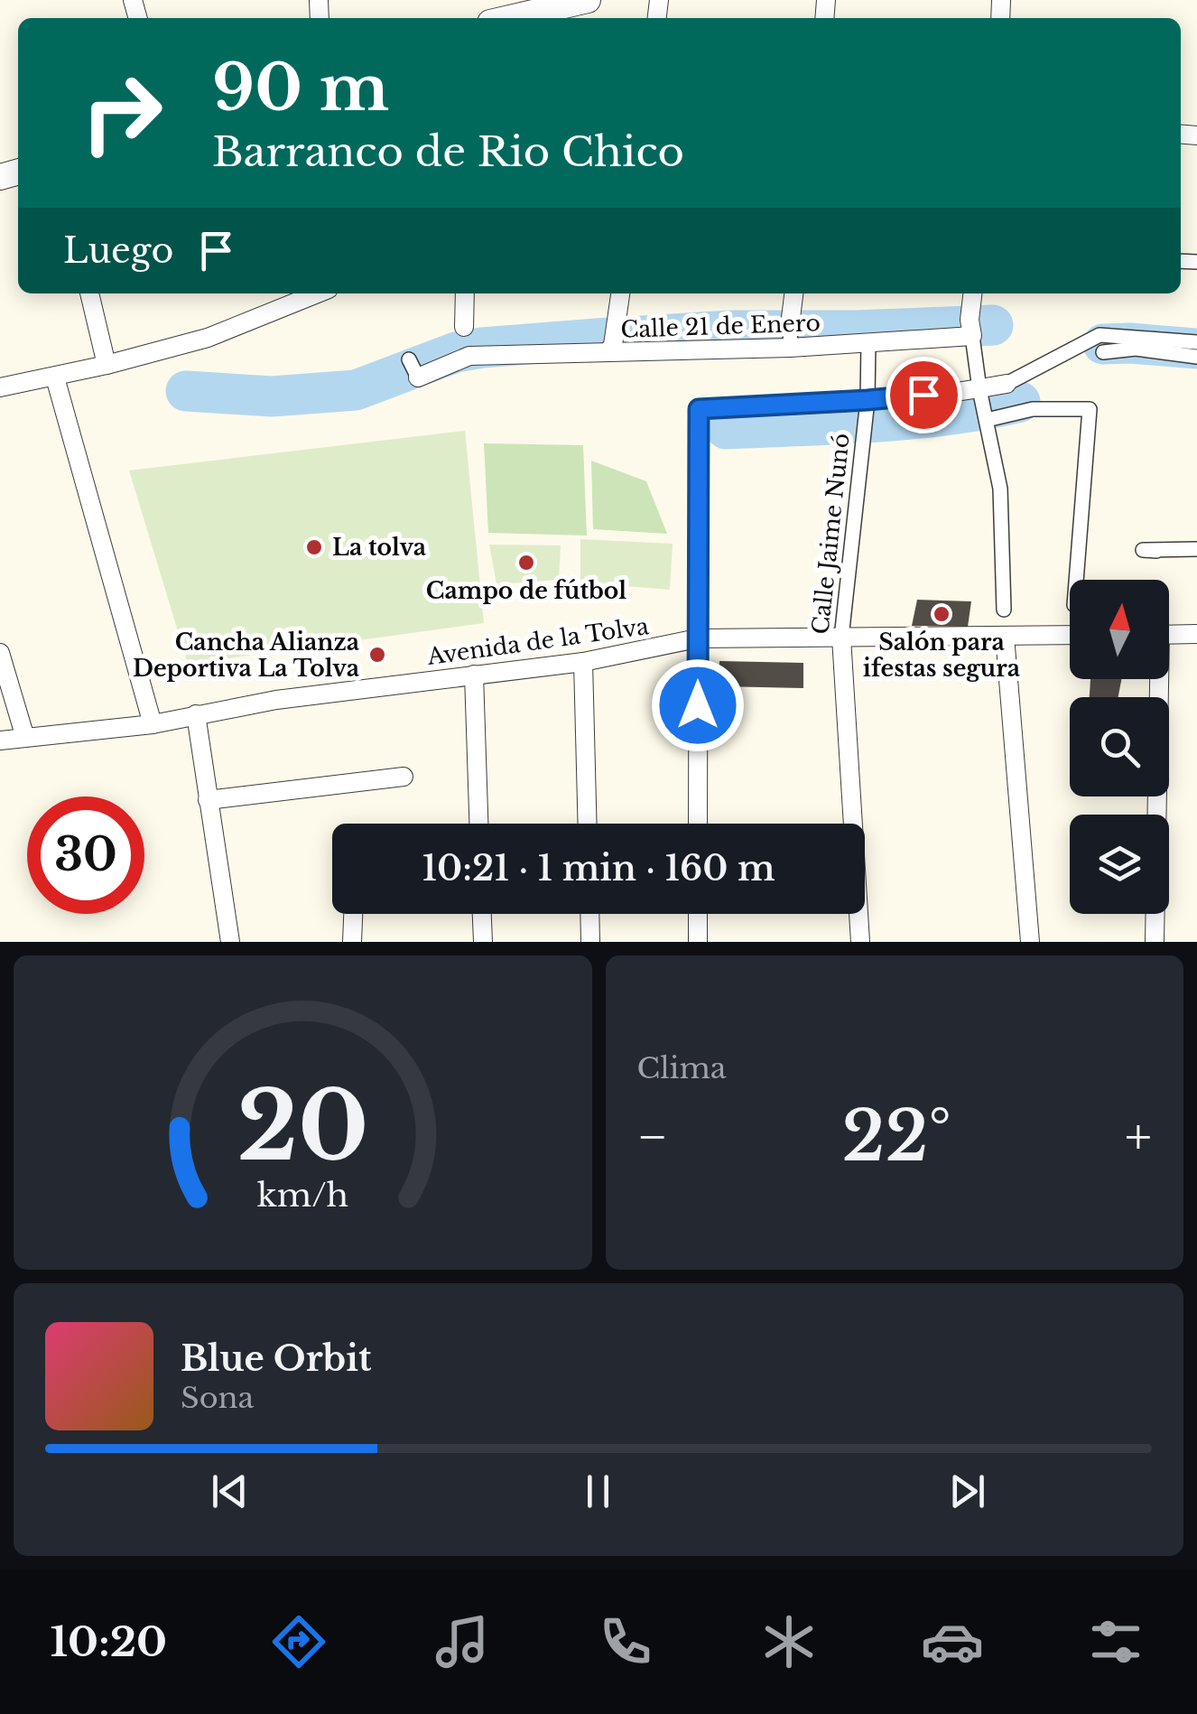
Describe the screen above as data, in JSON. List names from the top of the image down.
{
  "streets": {
    "street": ["Calle 21 de Enero", "Calle Jaime Nunó", "Avenida de la Tolva"]
  },
  "crossings": [
    ["Calle 21 de Enero", "Calle Jaime Nunó"],
    ["Calle Jaime Nunó", "Avenida de la Tolva"]
  ],
  "places": [
    "La tolva",
    "Campo de fútbol",
    "Salón para ifestas segura",
    "Cancha Alianza Deportiva La Tolva"
  ],
  "north": "top",
  "page": {
    "turn": ["90 m", "Barranco de Rio Chico"],
    "then": "Luego",
    "limit": "30",
    "trip": "10:21 · 1 min · 160 m",
    "tile": "Clima",
    "heat": ["−", "22°", "+"],
    "song": ["Blue Orbit", "Sona"],
    "tabs": "10:20",
    "gauge": ["20", "km/h"]
  }
}
